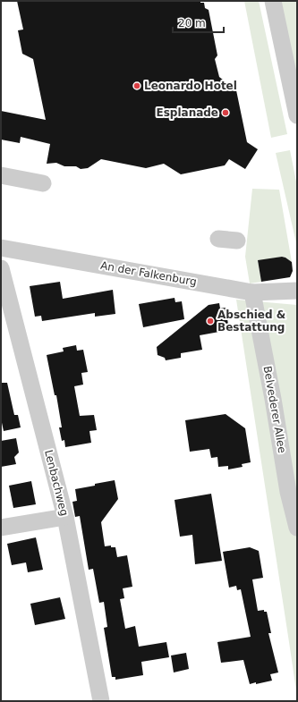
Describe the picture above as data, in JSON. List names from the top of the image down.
{
  "streets": {
    "street": ["An der Falkenburg", "Belvederer Allee", "Lenbachweg"]
  },
  "crossings": [
    ["An der Falkenburg", "Belvederer Allee"]
  ],
  "places": ["Leonardo Hotel", "Esplanade", "Abschied & Bestattung"],
  "scale_bar": "20 m"
}
